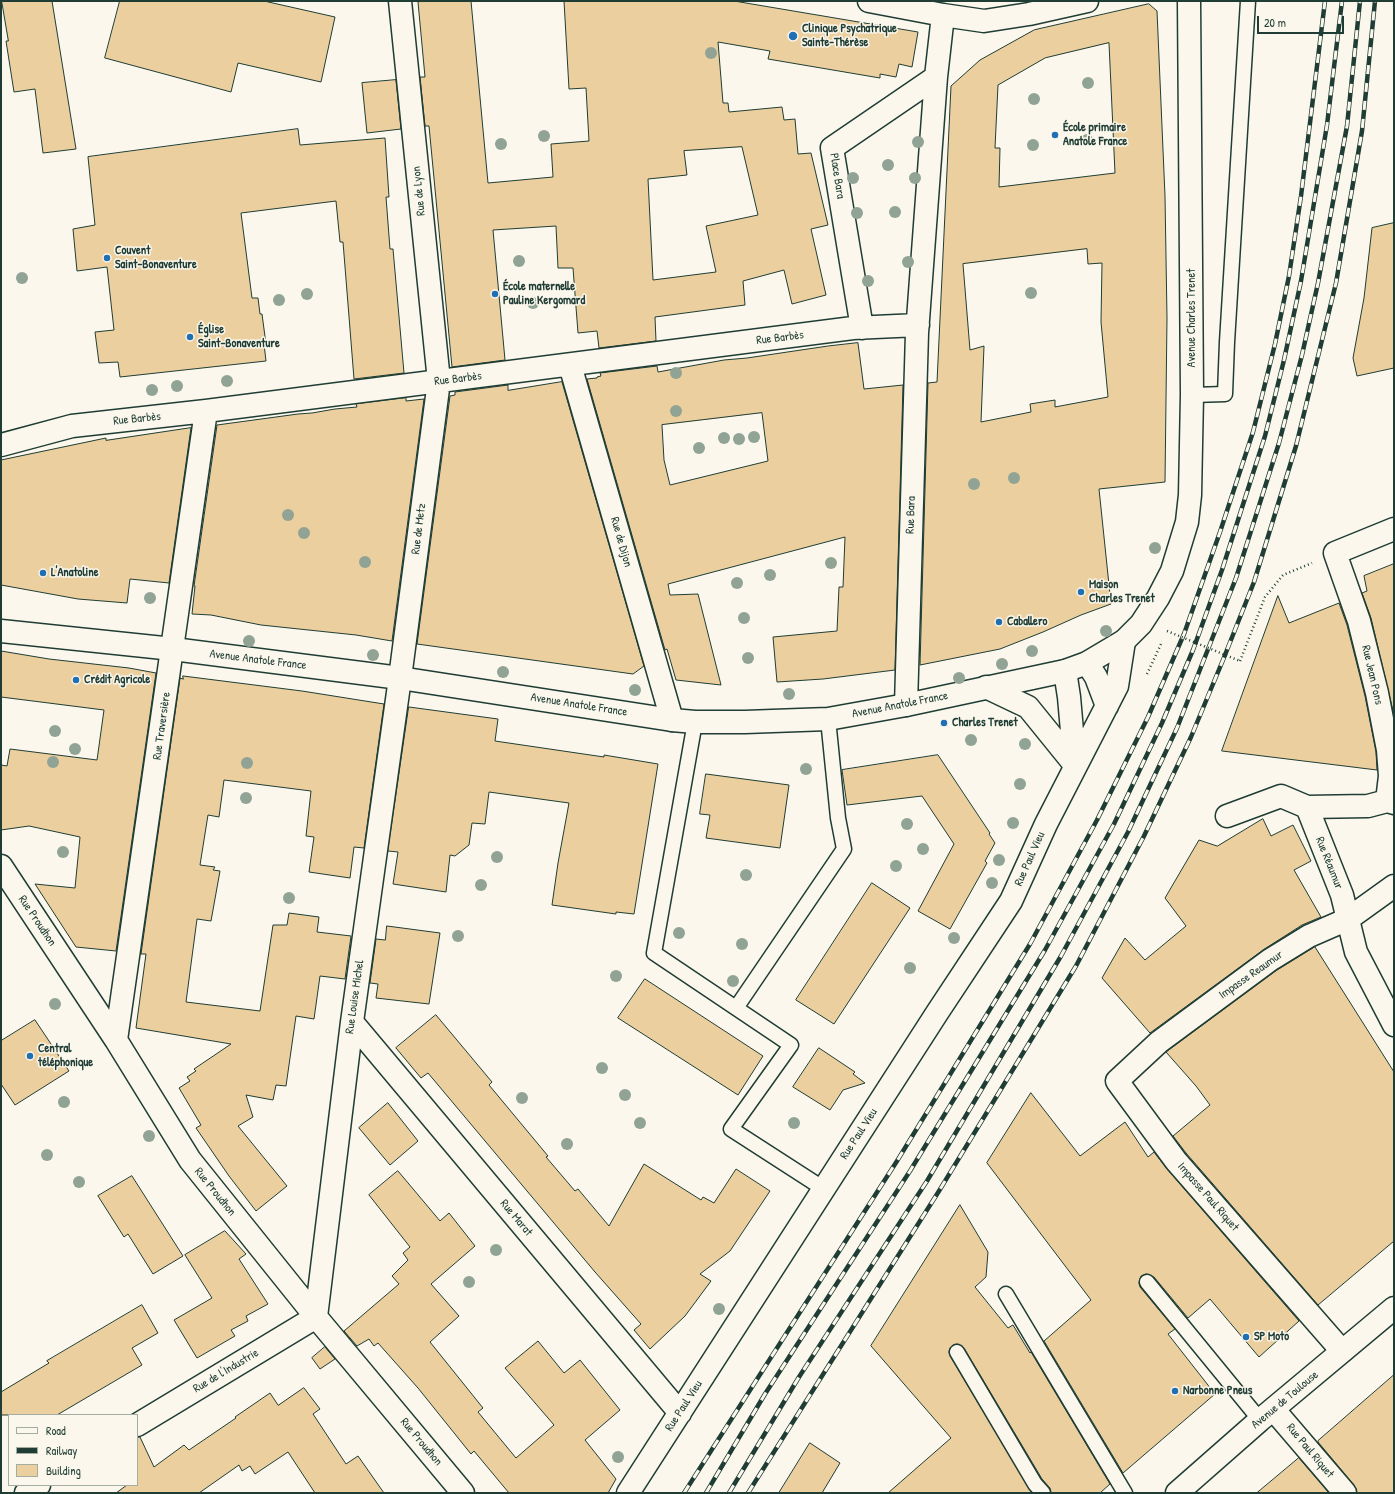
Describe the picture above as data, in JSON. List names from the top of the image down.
{
  "streets": {
    "street": [
      "Place Bara",
      "Rue de Lyon",
      "Avenue Charles Trenet",
      "Rue Barbès",
      "Rue Bara",
      "Rue de Metz",
      "Rue de Dijon",
      "Avenue Anatole France",
      "Rue Jean Pons",
      "Rue Traversière",
      "Rue Paul Vieu",
      "Rue Réaumur",
      "Rue Proudhon",
      "Impasse Reaumur",
      "Rue Louise Michel",
      "Impasse Paul Riquet",
      "Rue Marat",
      "Rue de l'Industrie",
      "Avenue de Toulouse",
      "Rue Paul Riquet"
    ]
  },
  "crossings": [
    ["Place Bara", "Rue Barbès"],
    ["Rue de Lyon", "Rue Barbès"],
    ["Rue de Lyon", "Rue de Metz"],
    ["Avenue Charles Trenet", "Avenue Anatole France"],
    ["Rue Barbès", "Rue Bara"],
    ["Rue Barbès", "Rue de Metz"],
    ["Rue Barbès", "Rue de Dijon"],
    ["Rue Barbès", "Rue Traversière"],
    ["Rue Bara", "Avenue Anatole France"],
    ["Rue de Metz", "Avenue Anatole France"],
    ["Rue de Metz", "Rue Louise Michel"],
    ["Rue de Dijon", "Avenue Anatole France"],
    ["Avenue Anatole France", "Rue Traversière"],
    ["Avenue Anatole France", "Rue Paul Vieu"],
    ["Avenue Anatole France", "Rue Louise Michel"],
    ["Rue Traversière", "Rue Proudhon"],
    ["Rue Paul Vieu", "Rue Marat"],
    ["Rue Réaumur", "Impasse Reaumur"],
    ["Rue Proudhon", "Rue Louise Michel"],
    ["Rue Proudhon", "Rue de l'Industrie"],
    ["Impasse Reaumur", "Impasse Paul Riquet"],
    ["Rue Louise Michel", "Rue Marat"],
    ["Rue Louise Michel", "Rue de l'Industrie"],
    ["Impasse Paul Riquet", "Avenue de Toulouse"],
    ["Avenue de Toulouse", "Rue Paul Riquet"]
  ],
  "places": [
    "Clinique Psychatrique Sainte-Thérèse",
    "École primaire Anatole France",
    "Couvent Saint-Bonaventure",
    "École maternelle Pauline Kergomard",
    "Église Saint-Bonaventure",
    "L'Anatoline",
    "Maison Charles Trenet",
    "Caballero",
    "Crédit Agricole",
    "Charles Trenet",
    "Central téléphonique",
    "SP Moto",
    "Narbonne Pneus"
  ],
  "legend": ["Road", "Railway", "Building"],
  "scale_bar": "20 m"
}
